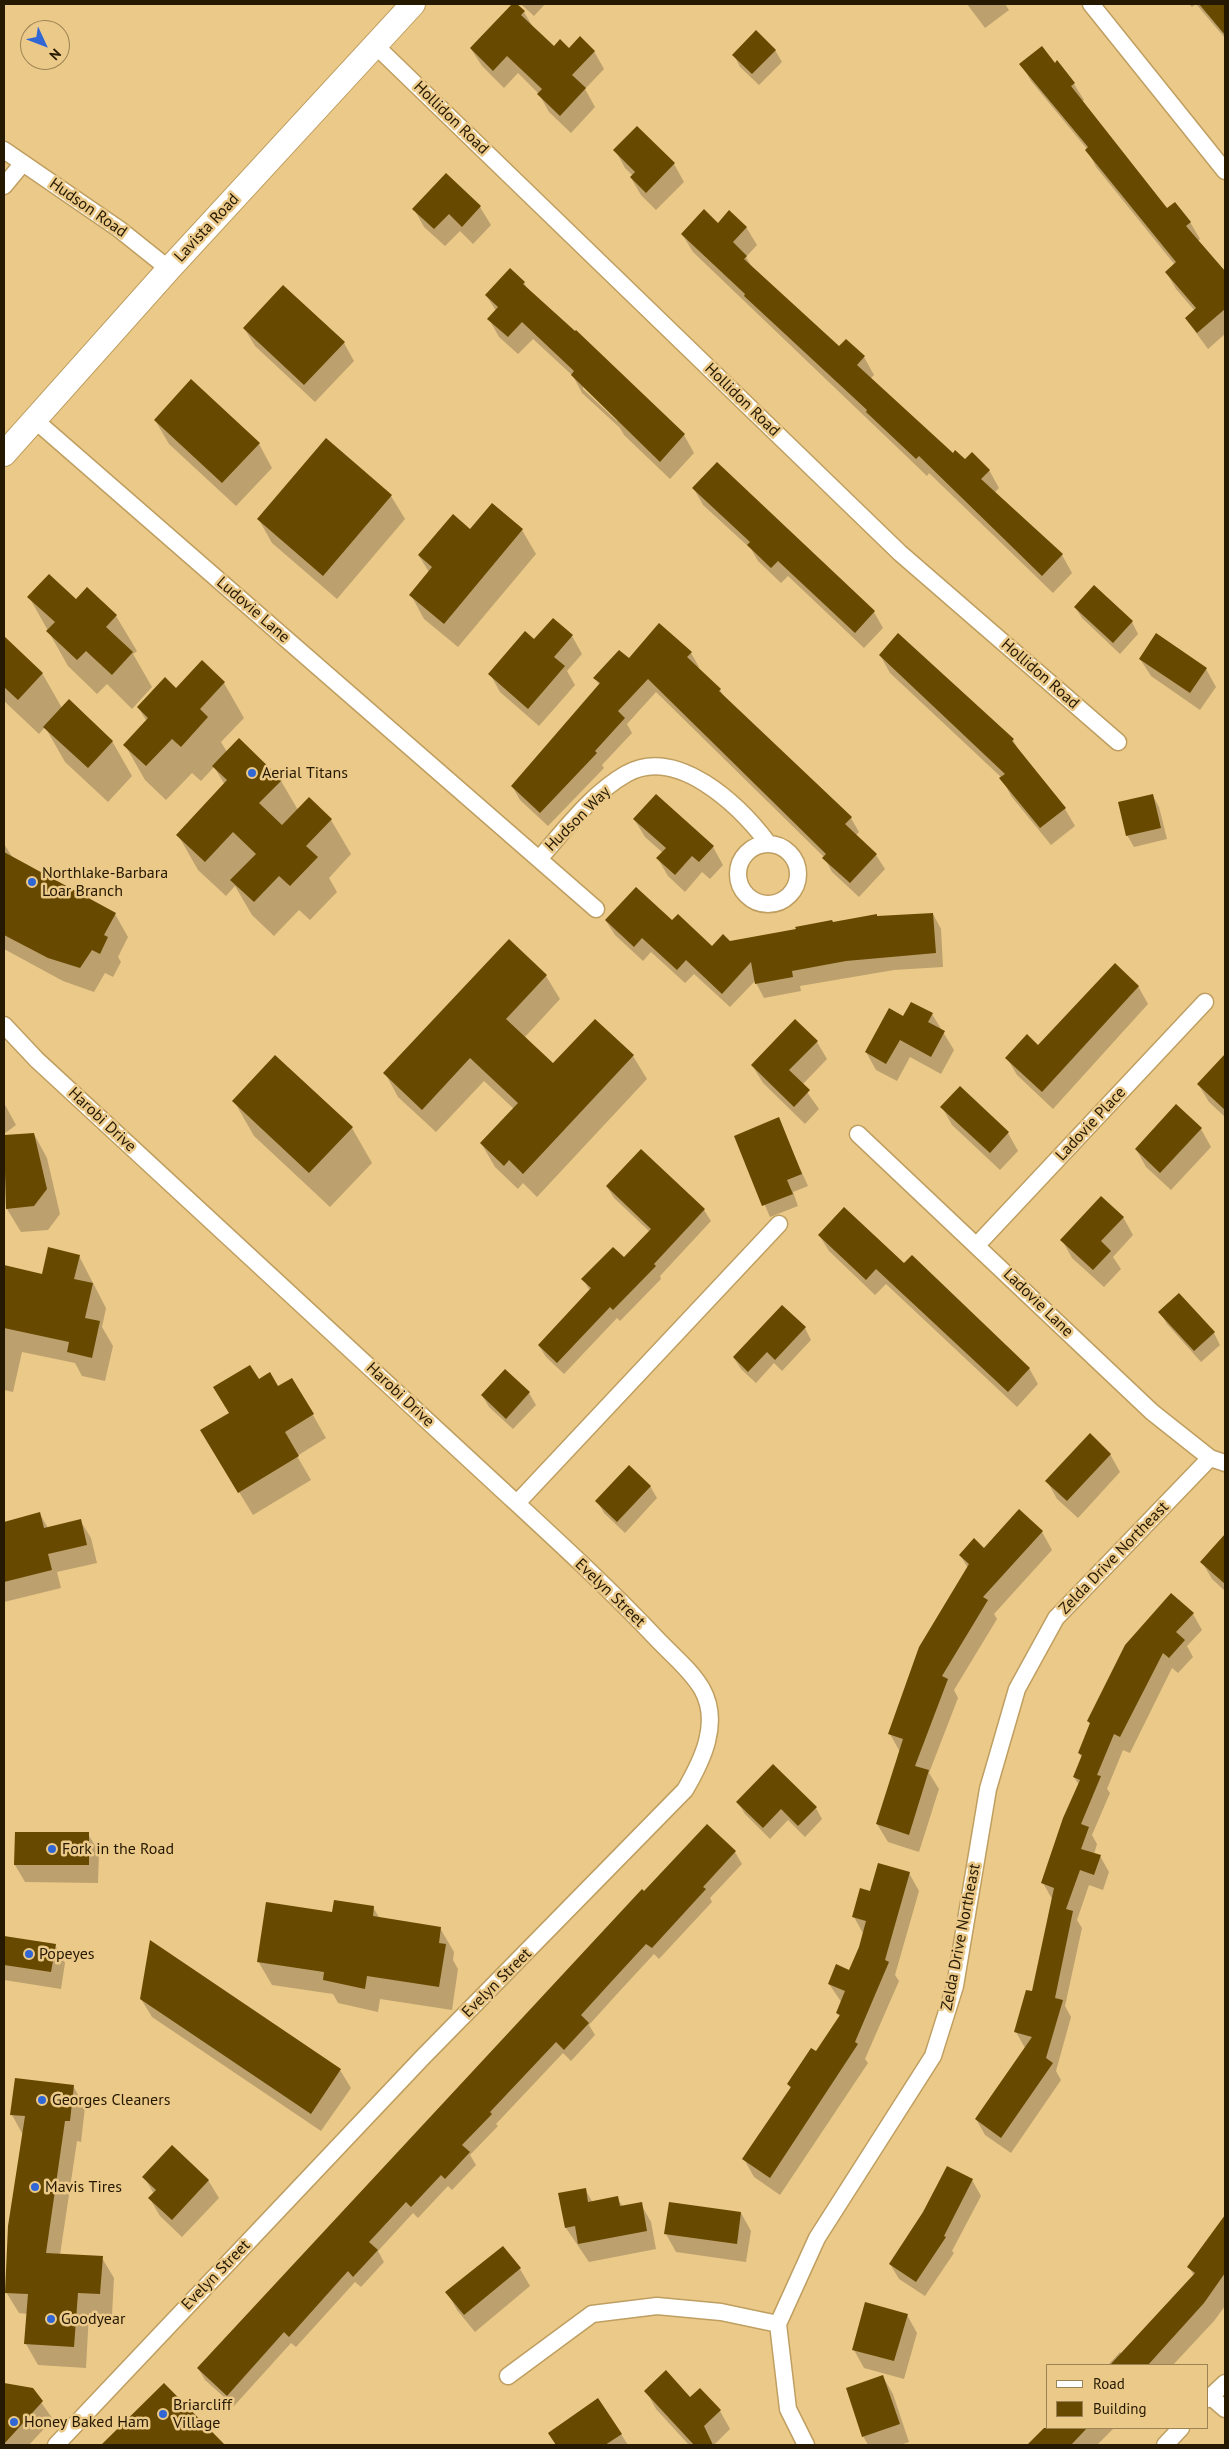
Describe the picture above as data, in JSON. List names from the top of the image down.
{
  "streets": {
    "main road": ["Lavista Road"],
    "street": [
      "Hollidon Road",
      "Hudson Road",
      "Ludovie Lane",
      "Hudson Way",
      "Harobi Drive",
      "Ladovie Place",
      "Ladovie Lane",
      "Zelda Drive Northeast",
      "Evelyn Street"
    ]
  },
  "crossings": [
    ["Hollidon Road", "Lavista Road"],
    ["Hudson Road", "Lavista Road"],
    ["Lavista Road", "Ludovie Lane"],
    ["Ludovie Lane", "Hudson Way"],
    ["Harobi Drive", "Evelyn Street"],
    ["Ladovie Place", "Ladovie Lane"],
    ["Ladovie Lane", "Zelda Drive Northeast"]
  ],
  "places": [
    "Aerial Titans",
    "Northlake-Barbara Loar Branch",
    "Fork in the Road",
    "Popeyes",
    "Georges Cleaners",
    "Mavis Tires",
    "Goodyear",
    "Briarcliff Village",
    "Honey Baked Ham"
  ],
  "legend": ["Road", "Building"],
  "north": "bottom right"
}
